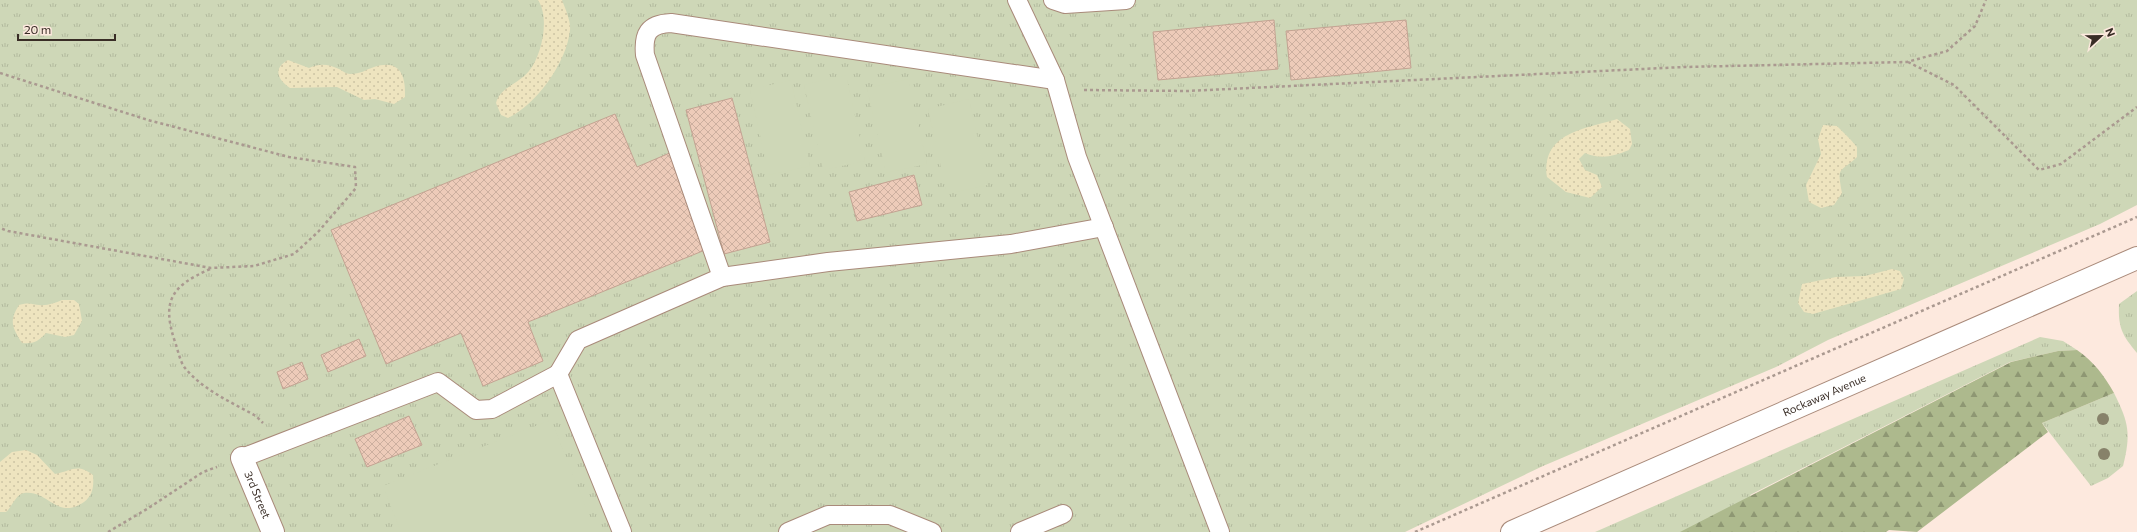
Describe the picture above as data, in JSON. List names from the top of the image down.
{
  "streets": {
    "main road": ["Rockaway Avenue", "3rd Street"]
  },
  "scale_bar": "20 m",
  "north": "right"
}
